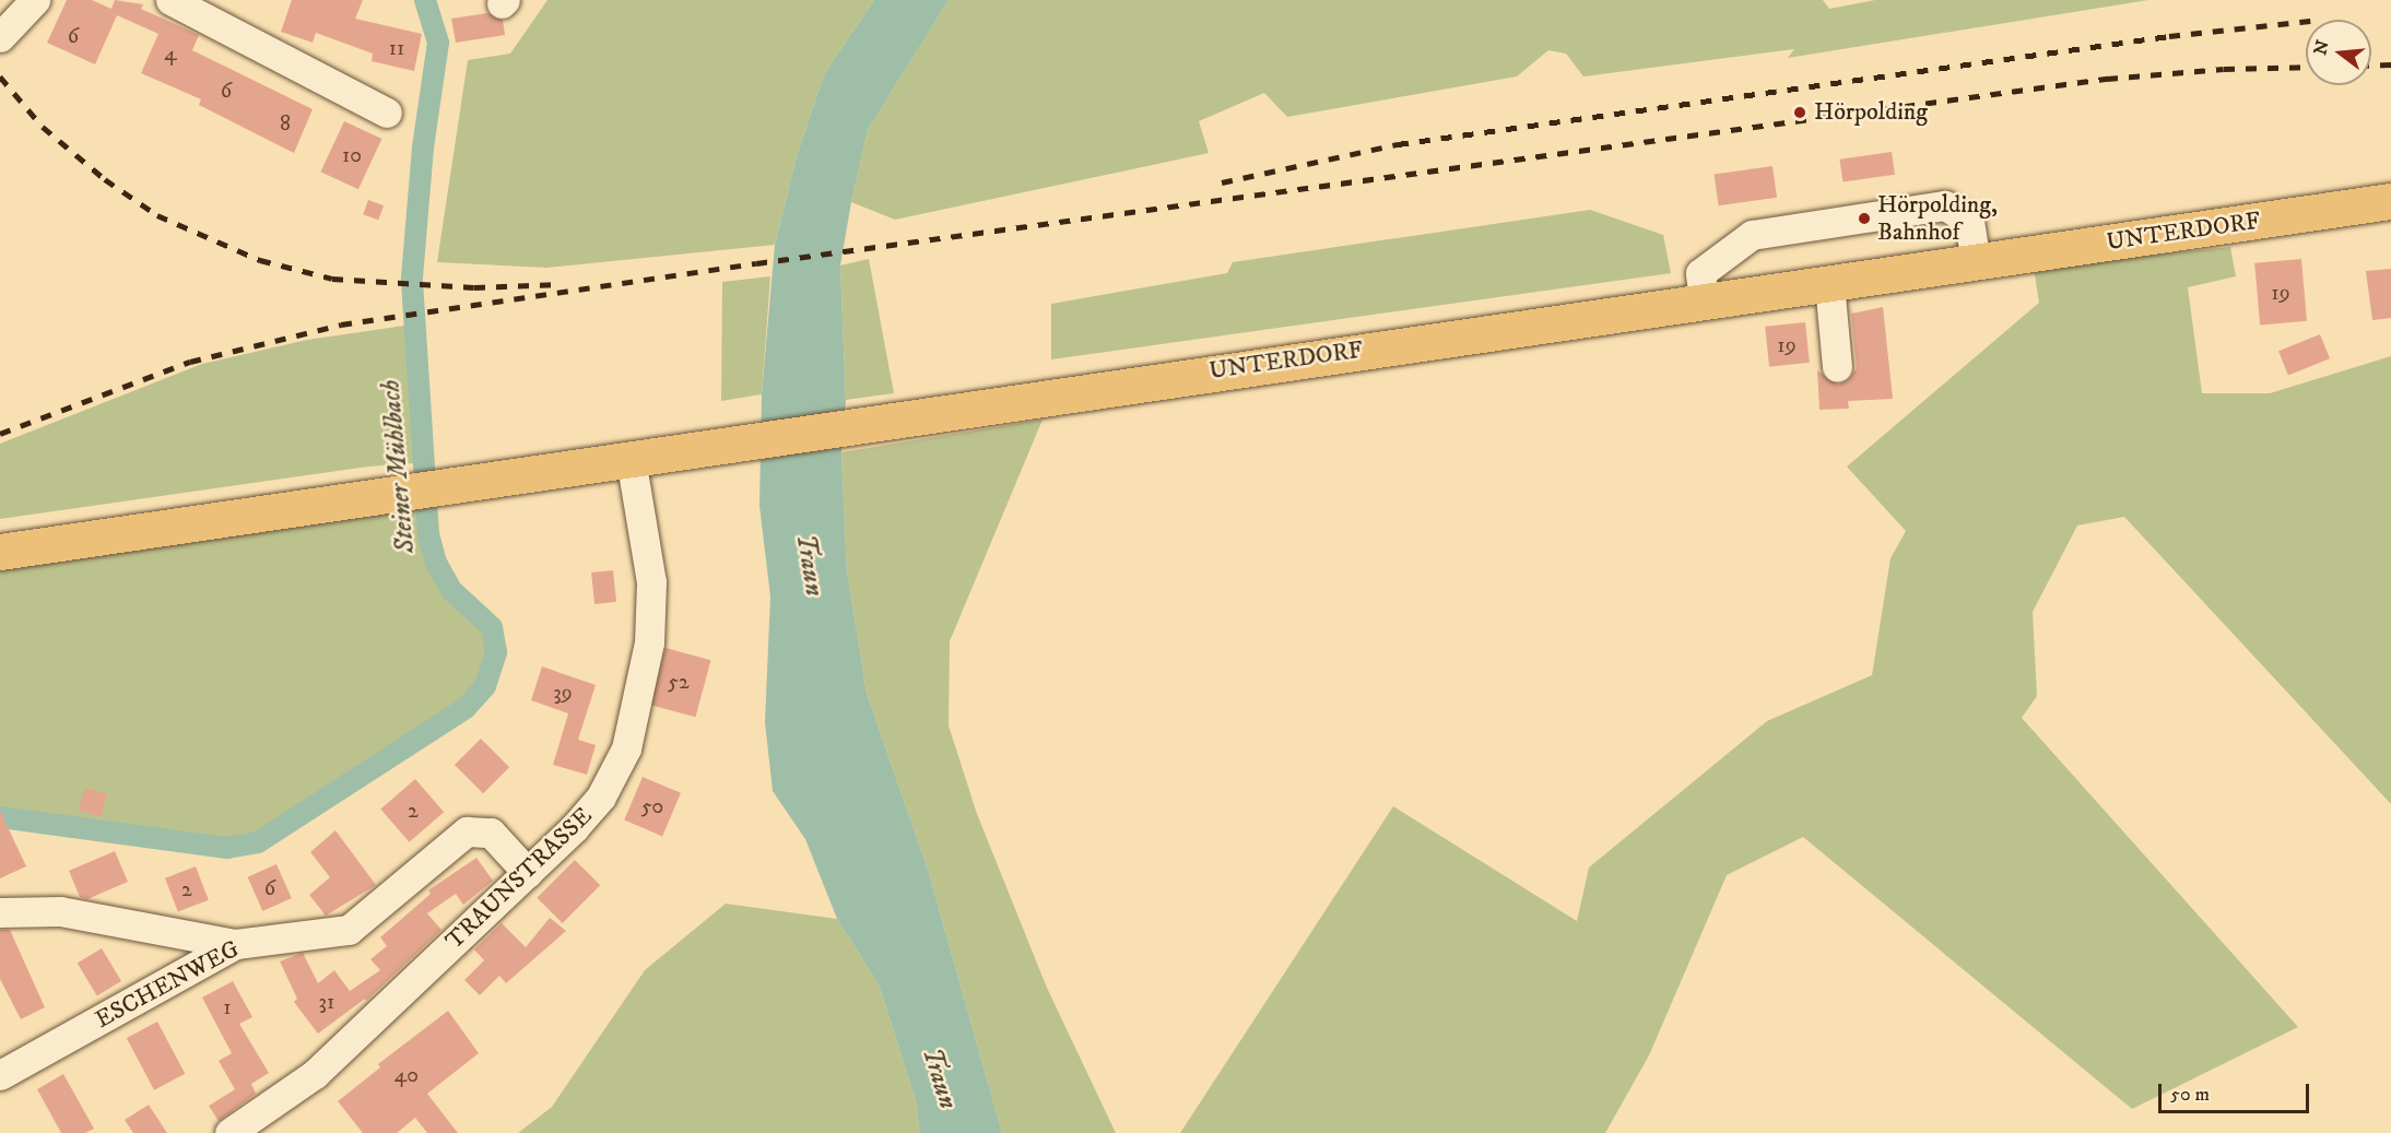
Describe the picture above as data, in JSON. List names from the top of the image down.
{
  "streets": {
    "main road": ["UNTERDORF"],
    "street": ["TRAUNSTRASSE", "ESCHENWEG"]
  },
  "crossings": [
    ["UNTERDORF", "TRAUNSTRASSE"],
    ["TRAUNSTRASSE", "ESCHENWEG"]
  ],
  "water": ["Steiner Mühlbach", "Traun"],
  "places": ["Hörpolding", "Hörpolding, Bahnhof"],
  "house_numbers": [
    "6",
    "11",
    "4",
    "6",
    "8",
    "10",
    "19",
    "19",
    "52",
    "39",
    "50",
    "2",
    "6",
    "2",
    "31",
    "1",
    "40"
  ],
  "scale_bar": "50 m",
  "north": "left"
}
